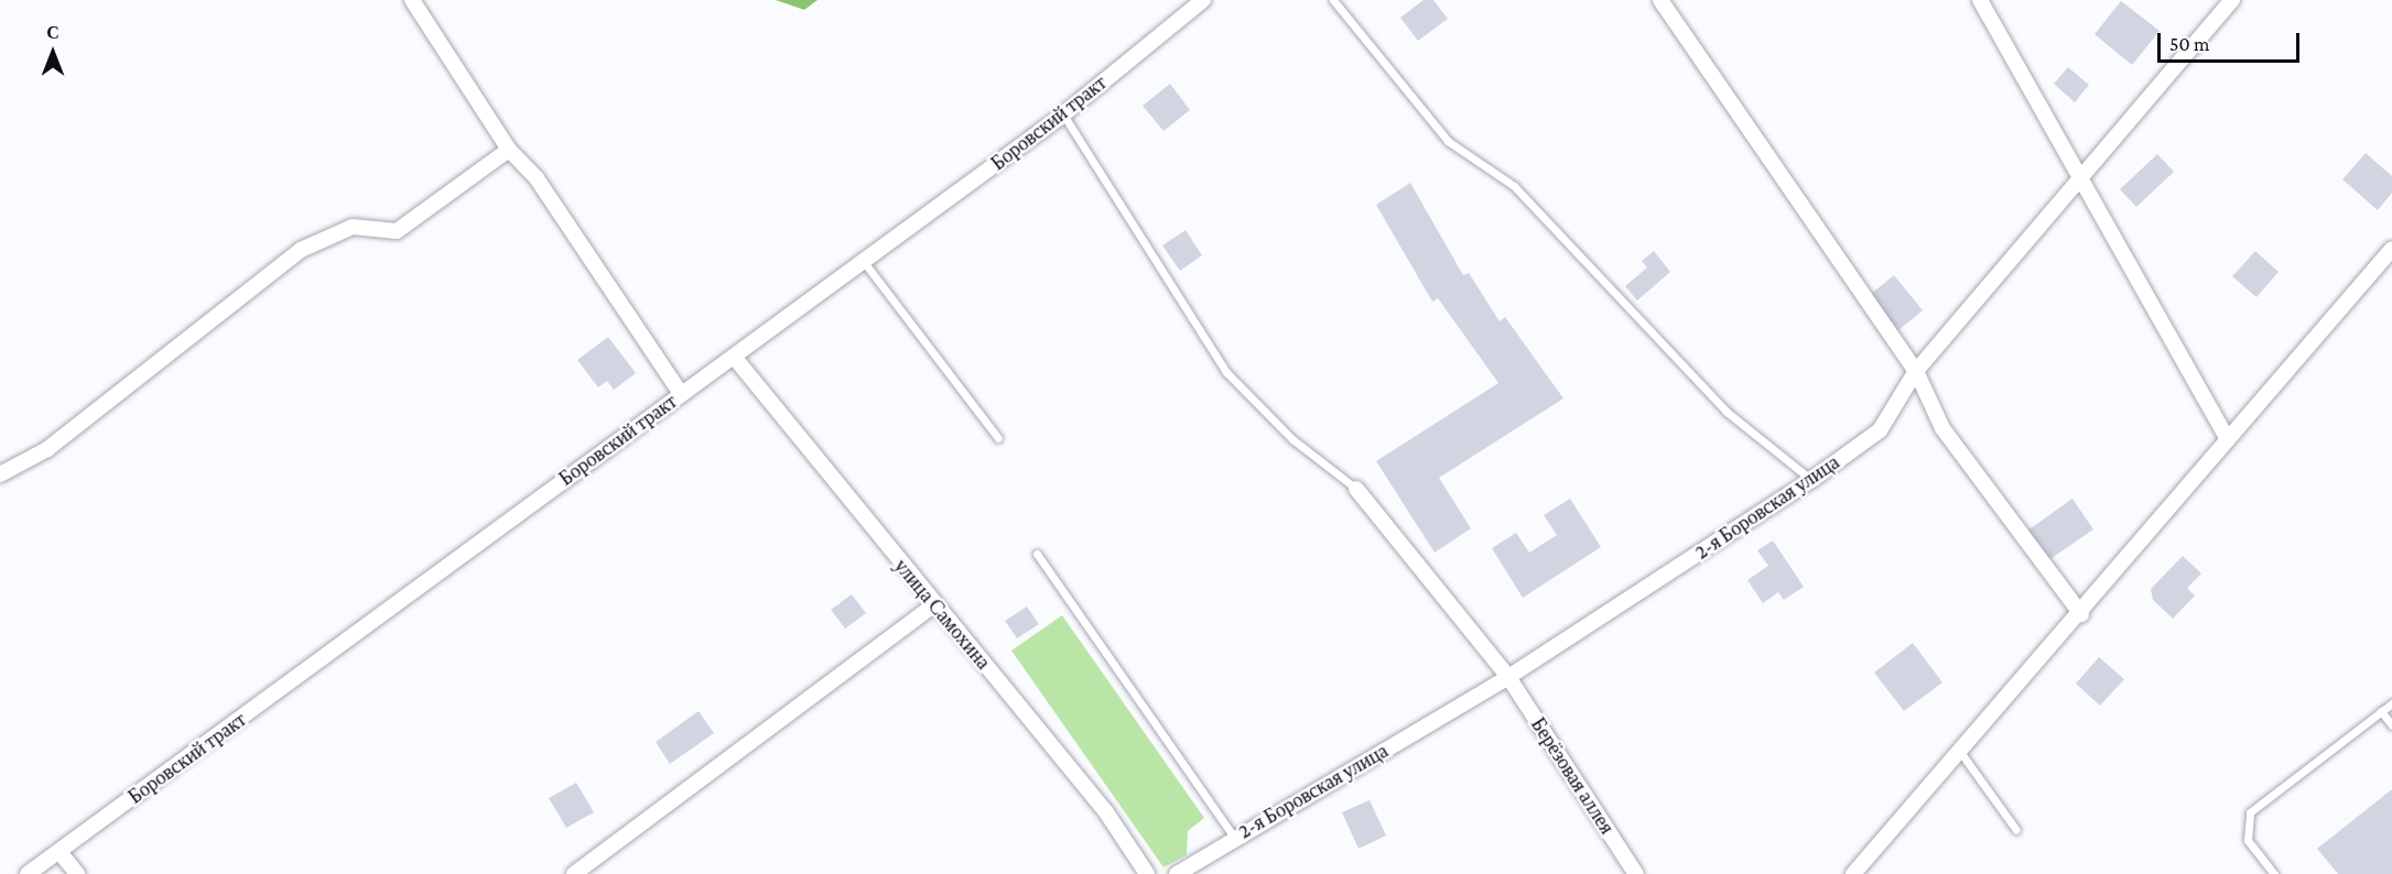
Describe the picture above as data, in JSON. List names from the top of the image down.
{
  "streets": {
    "street": [
      "Боровский тракт",
      "2-я Боровская улица",
      "улица Самохина",
      "Берёзовая аллея"
    ]
  },
  "crossings": [
    ["Боровский тракт", "улица Самохина"],
    ["2-я Боровская улица", "Берёзовая аллея"]
  ],
  "scale_bar": "50 m",
  "north": "top"
}
